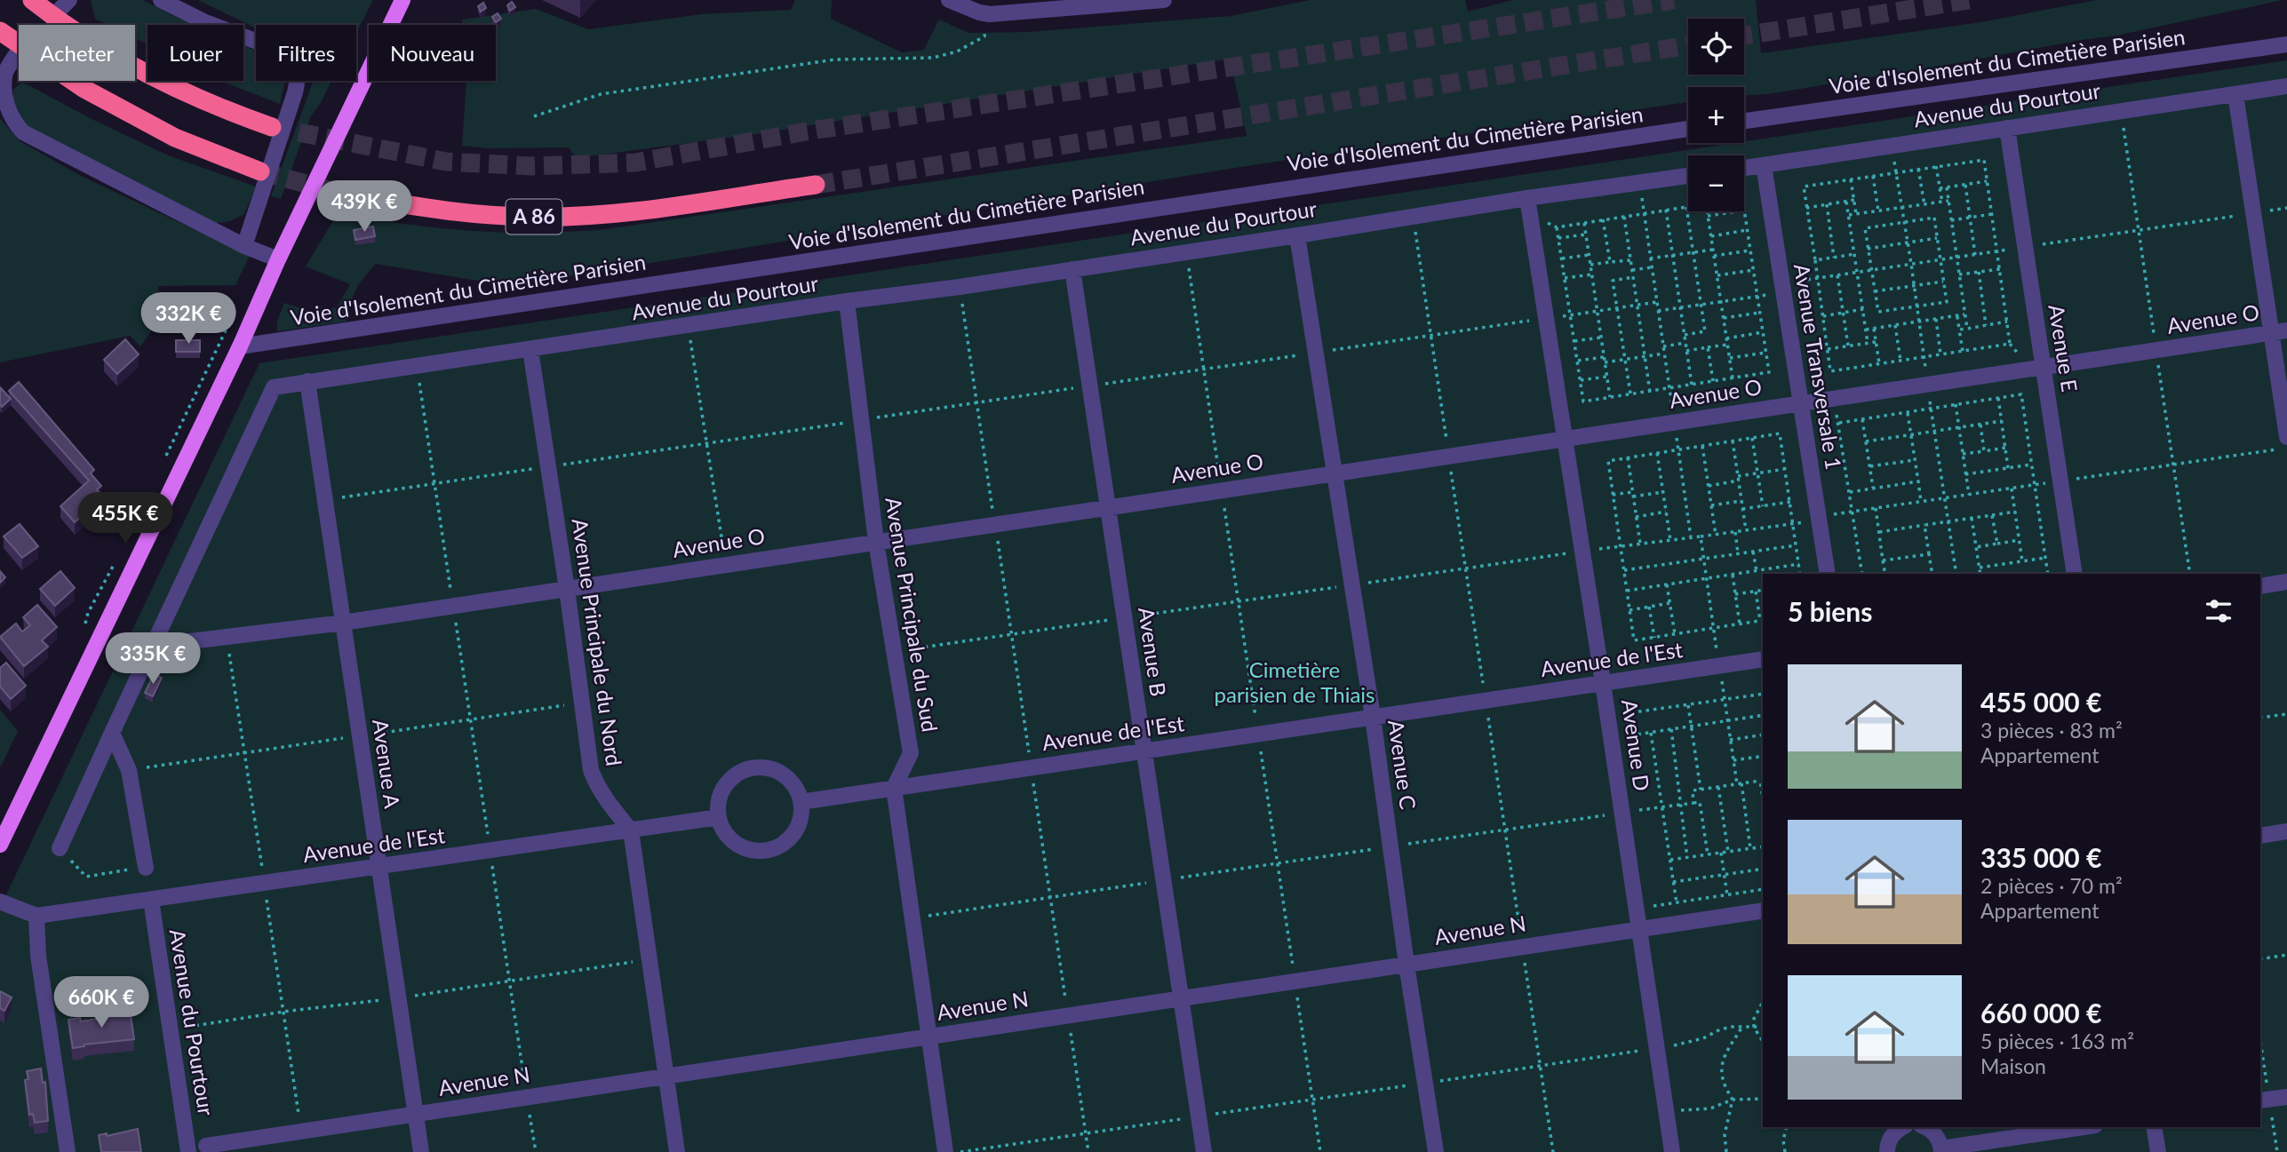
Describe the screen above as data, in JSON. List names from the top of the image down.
{
  "streets": {
    "highway": ["A 86"],
    "street": [
      "Voie d'Isolement du Cimetière Parisien",
      "Avenue du Pourtour",
      "Avenue O",
      "Avenue E",
      "Avenue Transversale 1",
      "Avenue Principale du Sud",
      "Avenue Principale du Nord",
      "Avenue B",
      "Avenue de l'Est",
      "Avenue D",
      "Avenue A",
      "Avenue C",
      "Avenue N"
    ]
  },
  "crossings": [
    ["Avenue du Pourtour", "Avenue O"],
    ["Avenue du Pourtour", "Avenue E"],
    ["Avenue du Pourtour", "Avenue Transversale 1"],
    ["Avenue du Pourtour", "Avenue Principale du Sud"],
    ["Avenue du Pourtour", "Avenue Principale du Nord"],
    ["Avenue du Pourtour", "Avenue B"],
    ["Avenue du Pourtour", "Avenue de l'Est"],
    ["Avenue du Pourtour", "Avenue D"],
    ["Avenue du Pourtour", "Avenue A"],
    ["Avenue du Pourtour", "Avenue C"],
    ["Avenue O", "Avenue E"],
    ["Avenue O", "Avenue Transversale 1"],
    ["Avenue O", "Avenue Principale du Sud"],
    ["Avenue O", "Avenue Principale du Nord"],
    ["Avenue O", "Avenue B"],
    ["Avenue O", "Avenue D"],
    ["Avenue O", "Avenue A"],
    ["Avenue O", "Avenue C"],
    ["Avenue Principale du Sud", "Avenue de l'Est"],
    ["Avenue Principale du Nord", "Avenue de l'Est"],
    ["Avenue B", "Avenue de l'Est"],
    ["Avenue B", "Avenue N"],
    ["Avenue de l'Est", "Avenue D"],
    ["Avenue de l'Est", "Avenue A"],
    ["Avenue de l'Est", "Avenue C"],
    ["Avenue D", "Avenue N"],
    ["Avenue A", "Avenue N"],
    ["Avenue C", "Avenue N"]
  ],
  "parks": ["Cimetière parisien de Thiais"],
  "page": {
    "map_buttons": ["+", "−"],
    "chip": [
      "Acheter",
      "Louer",
      "Filtres",
      "Nouveau"
    ],
    "price": [
      "439K €",
      "332K €",
      "455K €",
      "335K €",
      "660K €"
    ],
    "heading": "5 biens",
    "list": [
      {
        "name": "455 000 €",
        "note": "3 pièces · 83 m² · Appartement"
      },
      {
        "name": "335 000 €",
        "note": "2 pièces · 70 m² · Appartement"
      },
      {
        "name": "660 000 €",
        "note": "5 pièces · 163 m² · Maison"
      }
    ]
  }
}
